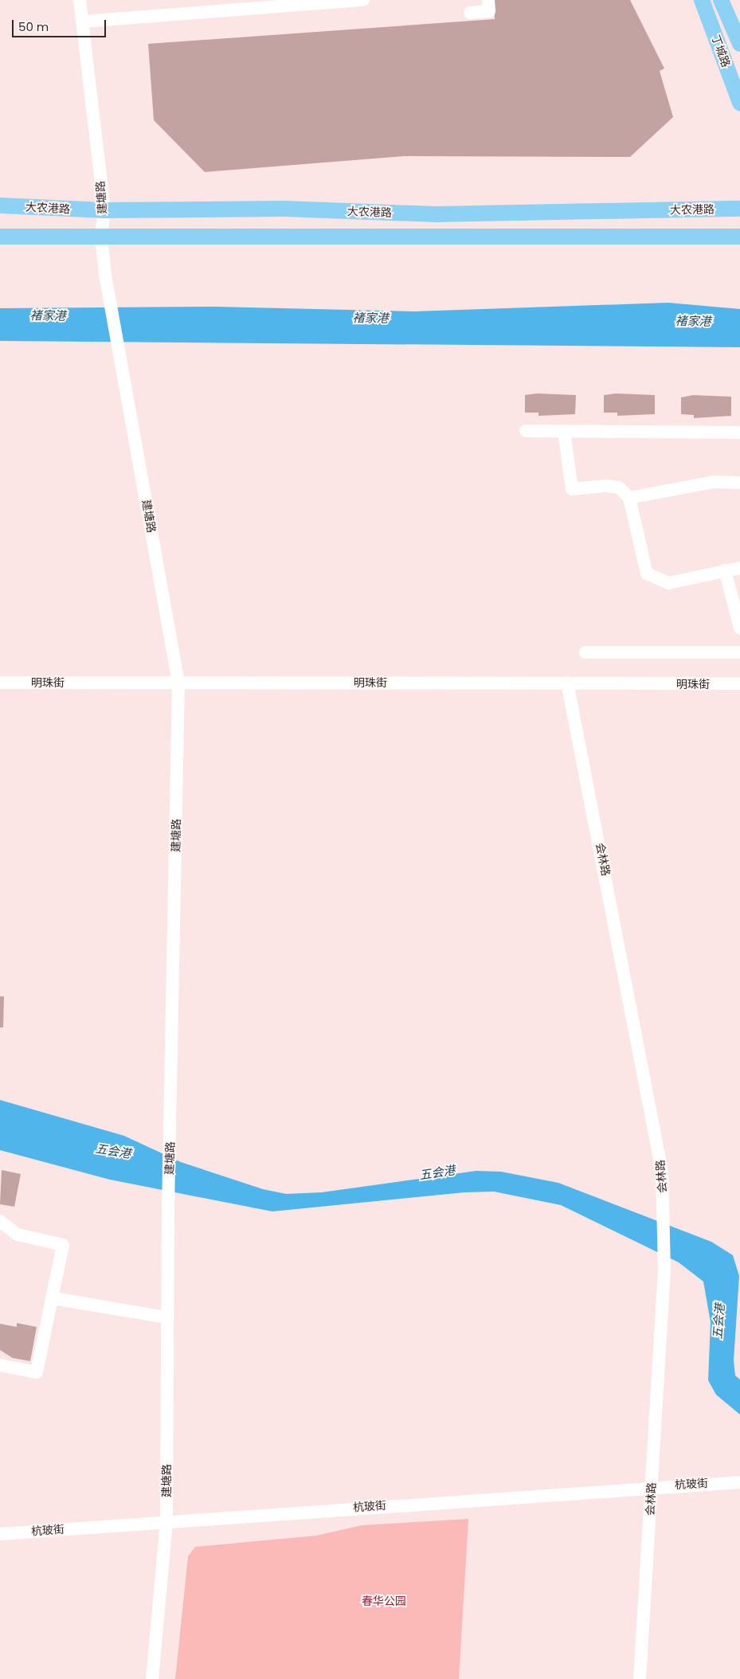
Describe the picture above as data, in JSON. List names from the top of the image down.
{
  "streets": {
    "main road": ["丁城路", "大农港路"],
    "street": [
      "建塘路",
      "明珠街",
      "会林路",
      "杭玻街"
    ]
  },
  "crossings": [
    ["建塘路", "大农港路"],
    ["建塘路", "明珠街"],
    ["建塘路", "杭玻街"],
    ["明珠街", "会林路"],
    ["会林路", "杭玻街"]
  ],
  "water": ["褚家港", "五会港"],
  "parks": ["春华公园"],
  "scale_bar": "50 m"
}
